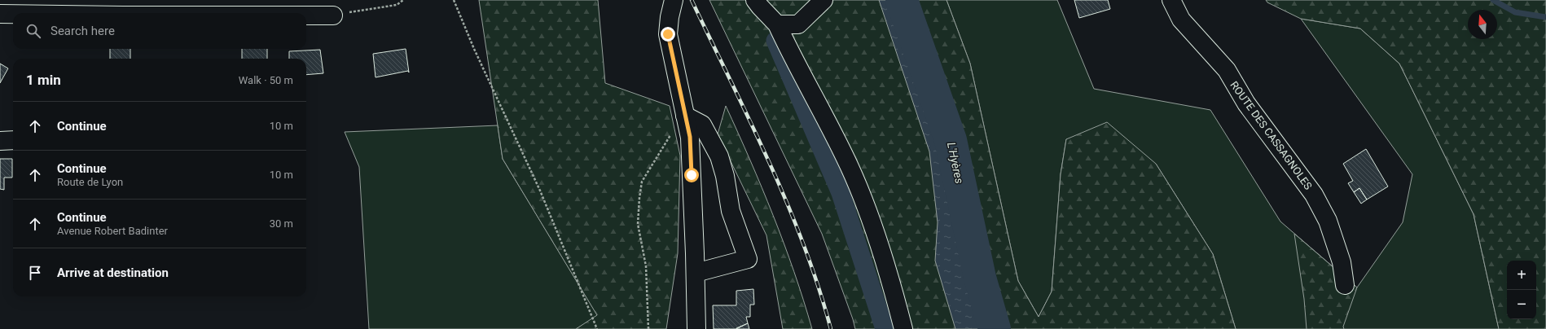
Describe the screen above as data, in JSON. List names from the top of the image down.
{
  "streets": {
    "street": ["ROUTE DES CASSAGNOLES"]
  },
  "water": ["L'Hyères"],
  "north": "top",
  "page": {
    "search": "Search here",
    "heading": ["1 min", "Walk · 50 m"],
    "list": [
      ["Continue", "10 m"],
      ["Continue", "Route de Lyon", "10 m"],
      ["Continue", "Avenue Robert Badinter", "30 m"],
      "Arrive at destination"
    ],
    "map_buttons": ["+", "−"]
  }
}
